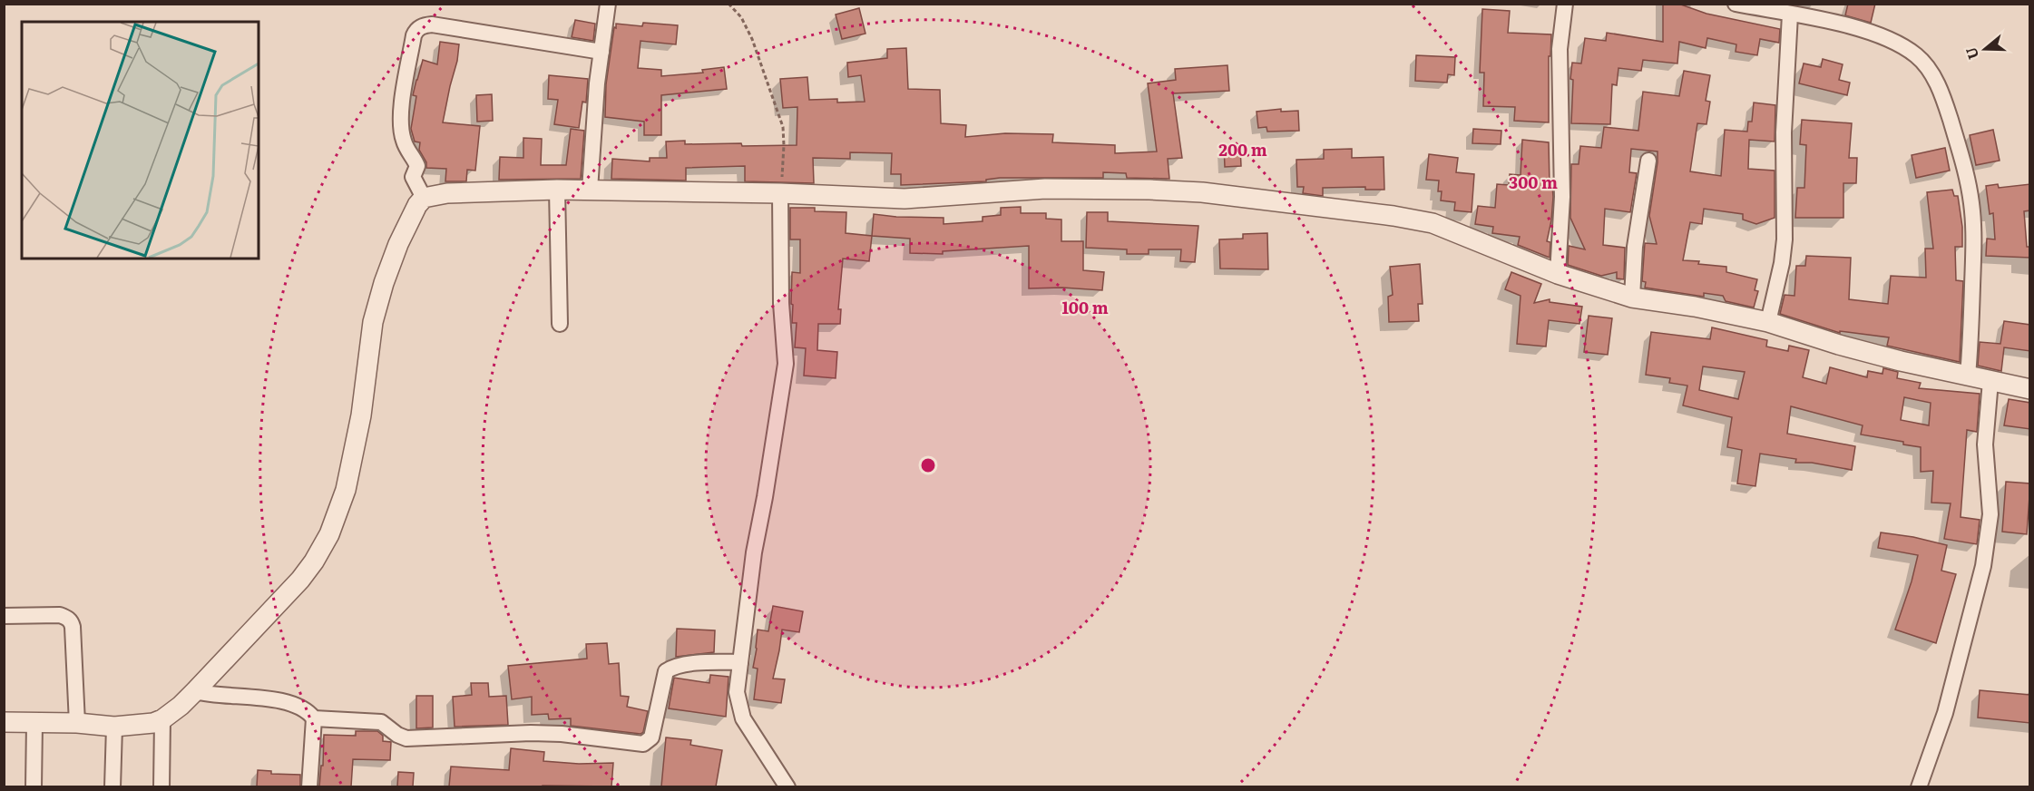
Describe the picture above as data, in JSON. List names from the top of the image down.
{
  "north": "left",
  "rings": ["200 m", "300 m", "100 m"]
}
